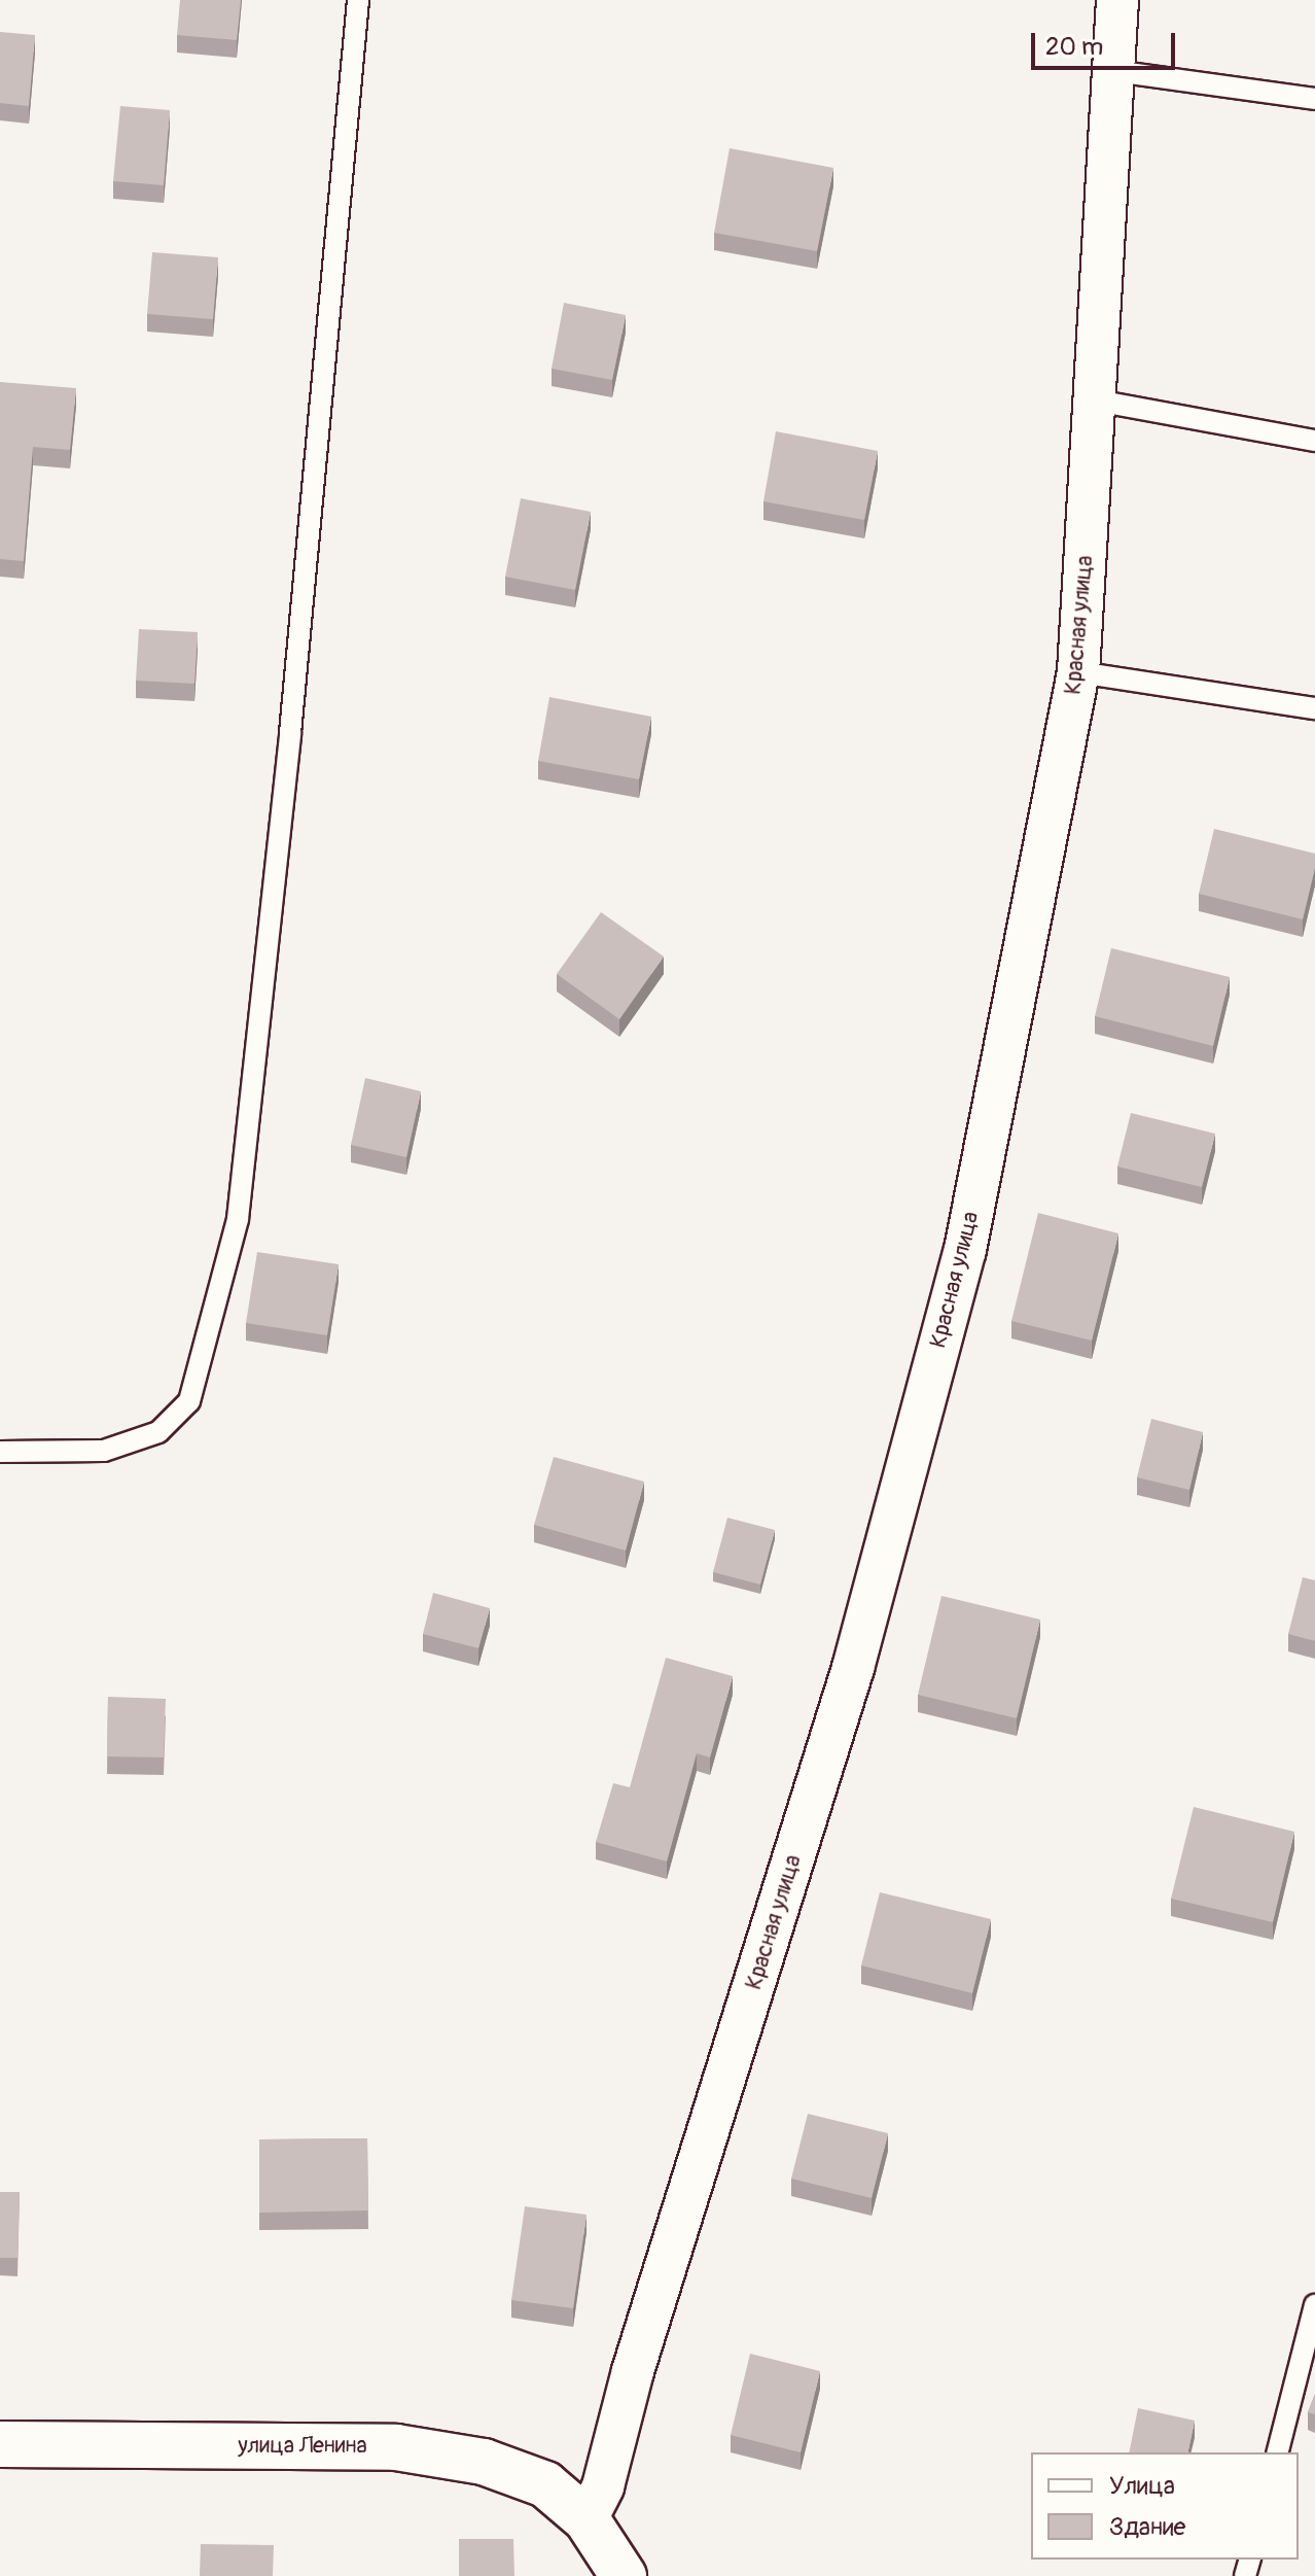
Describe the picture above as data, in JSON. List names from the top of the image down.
{
  "streets": {
    "street": ["Красная улица", "улица Ленина"]
  },
  "crossings": [
    ["Красная улица", "улица Ленина"]
  ],
  "legend": ["Улица", "Здание"],
  "scale_bar": "20 m"
}
